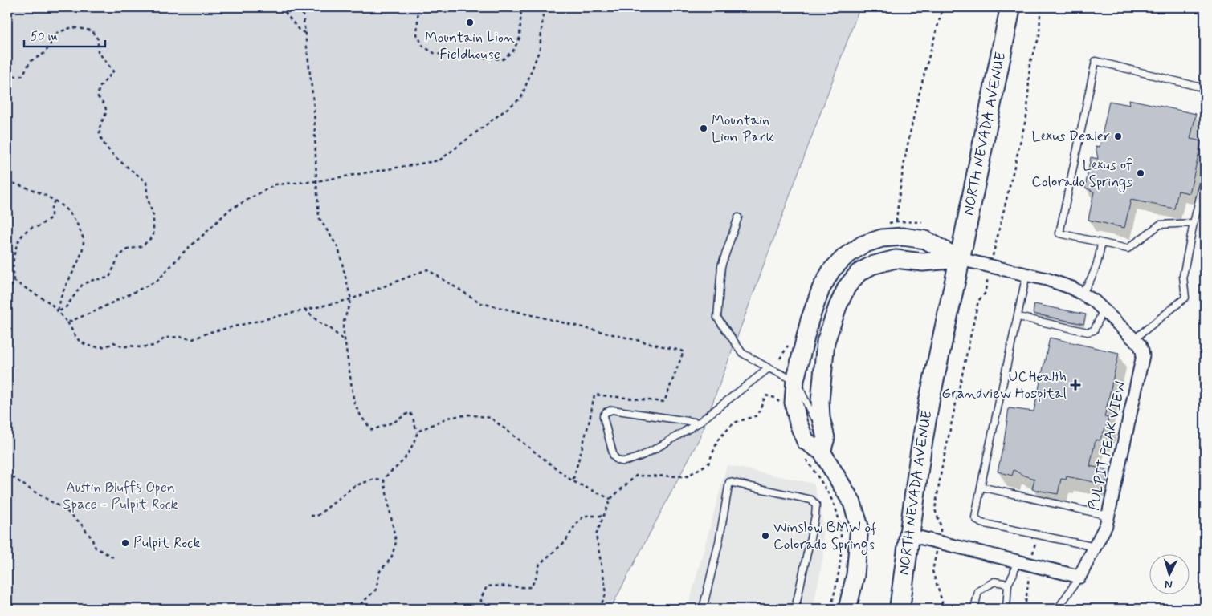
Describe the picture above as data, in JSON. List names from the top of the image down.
{
  "streets": {
    "main road": ["NORTH NEVADA AVENUE"],
    "street": ["PULPIT PEAK VIEW"]
  },
  "crossings": [
    ["NORTH NEVADA AVENUE", "PULPIT PEAK VIEW"]
  ],
  "parks": ["Austin Bluffs Open Space - Pulpit Rock"],
  "places": {
    "other": [
      "Mountain Lion Fieldhouse",
      "Mountain Lion Park",
      "Lexus Dealer",
      "Lexus of Colorado Springs",
      "Winslow BMW of Colorado Springs",
      "Pulpit Rock"
    ],
    "health": ["UCHealth Grandview Hospital"]
  },
  "scale_bar": "50 m",
  "north": "bottom"
}
